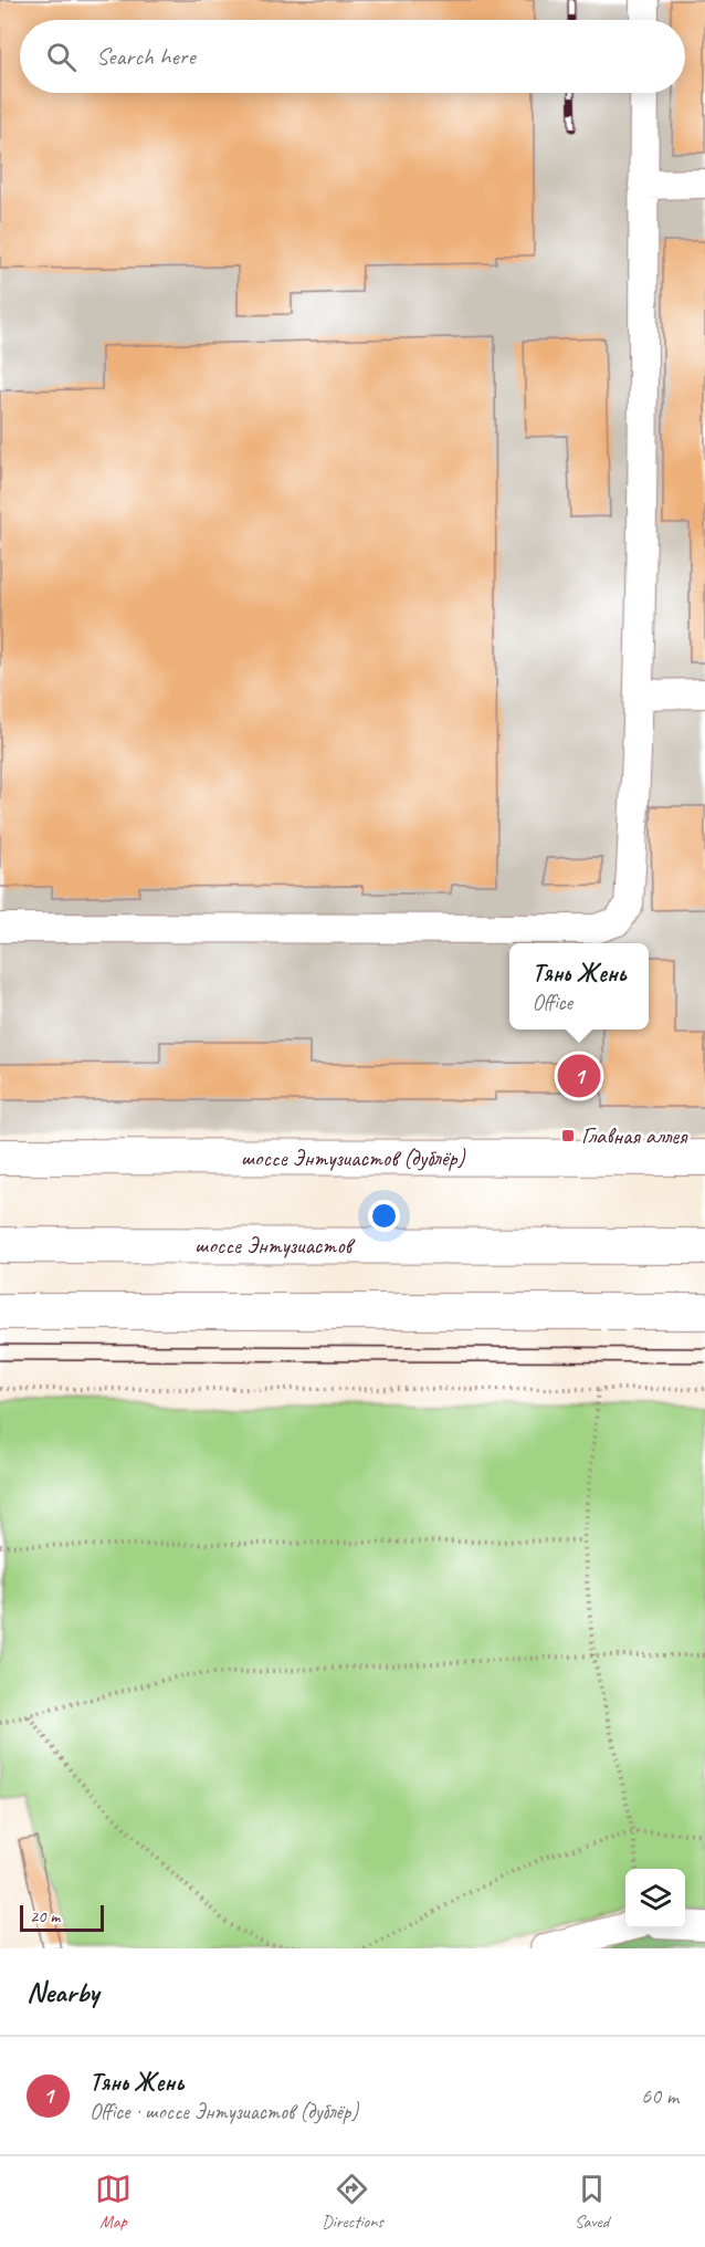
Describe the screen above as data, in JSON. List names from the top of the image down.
{
  "streets": {
    "main road": ["шоссе Энтузиастов (дублёр)", "шоссе Энтузиастов"]
  },
  "places": {
    "transit": ["Главная аллея"]
  },
  "scale_bar": "20 m",
  "page": {
    "search": "Search here",
    "popup": ["Тянь Жень", "Office"],
    "pins": "1",
    "scale": "20 m",
    "heading": "Nearby",
    "list": [
      {
        "mark": "1",
        "name": "Тянь Жень",
        "note": "Office · шоссе Энтузиастов (дублёр)",
        "value": "60 m"
      }
    ],
    "nav": ["Map", "Directions", "Saved"]
  }
}
